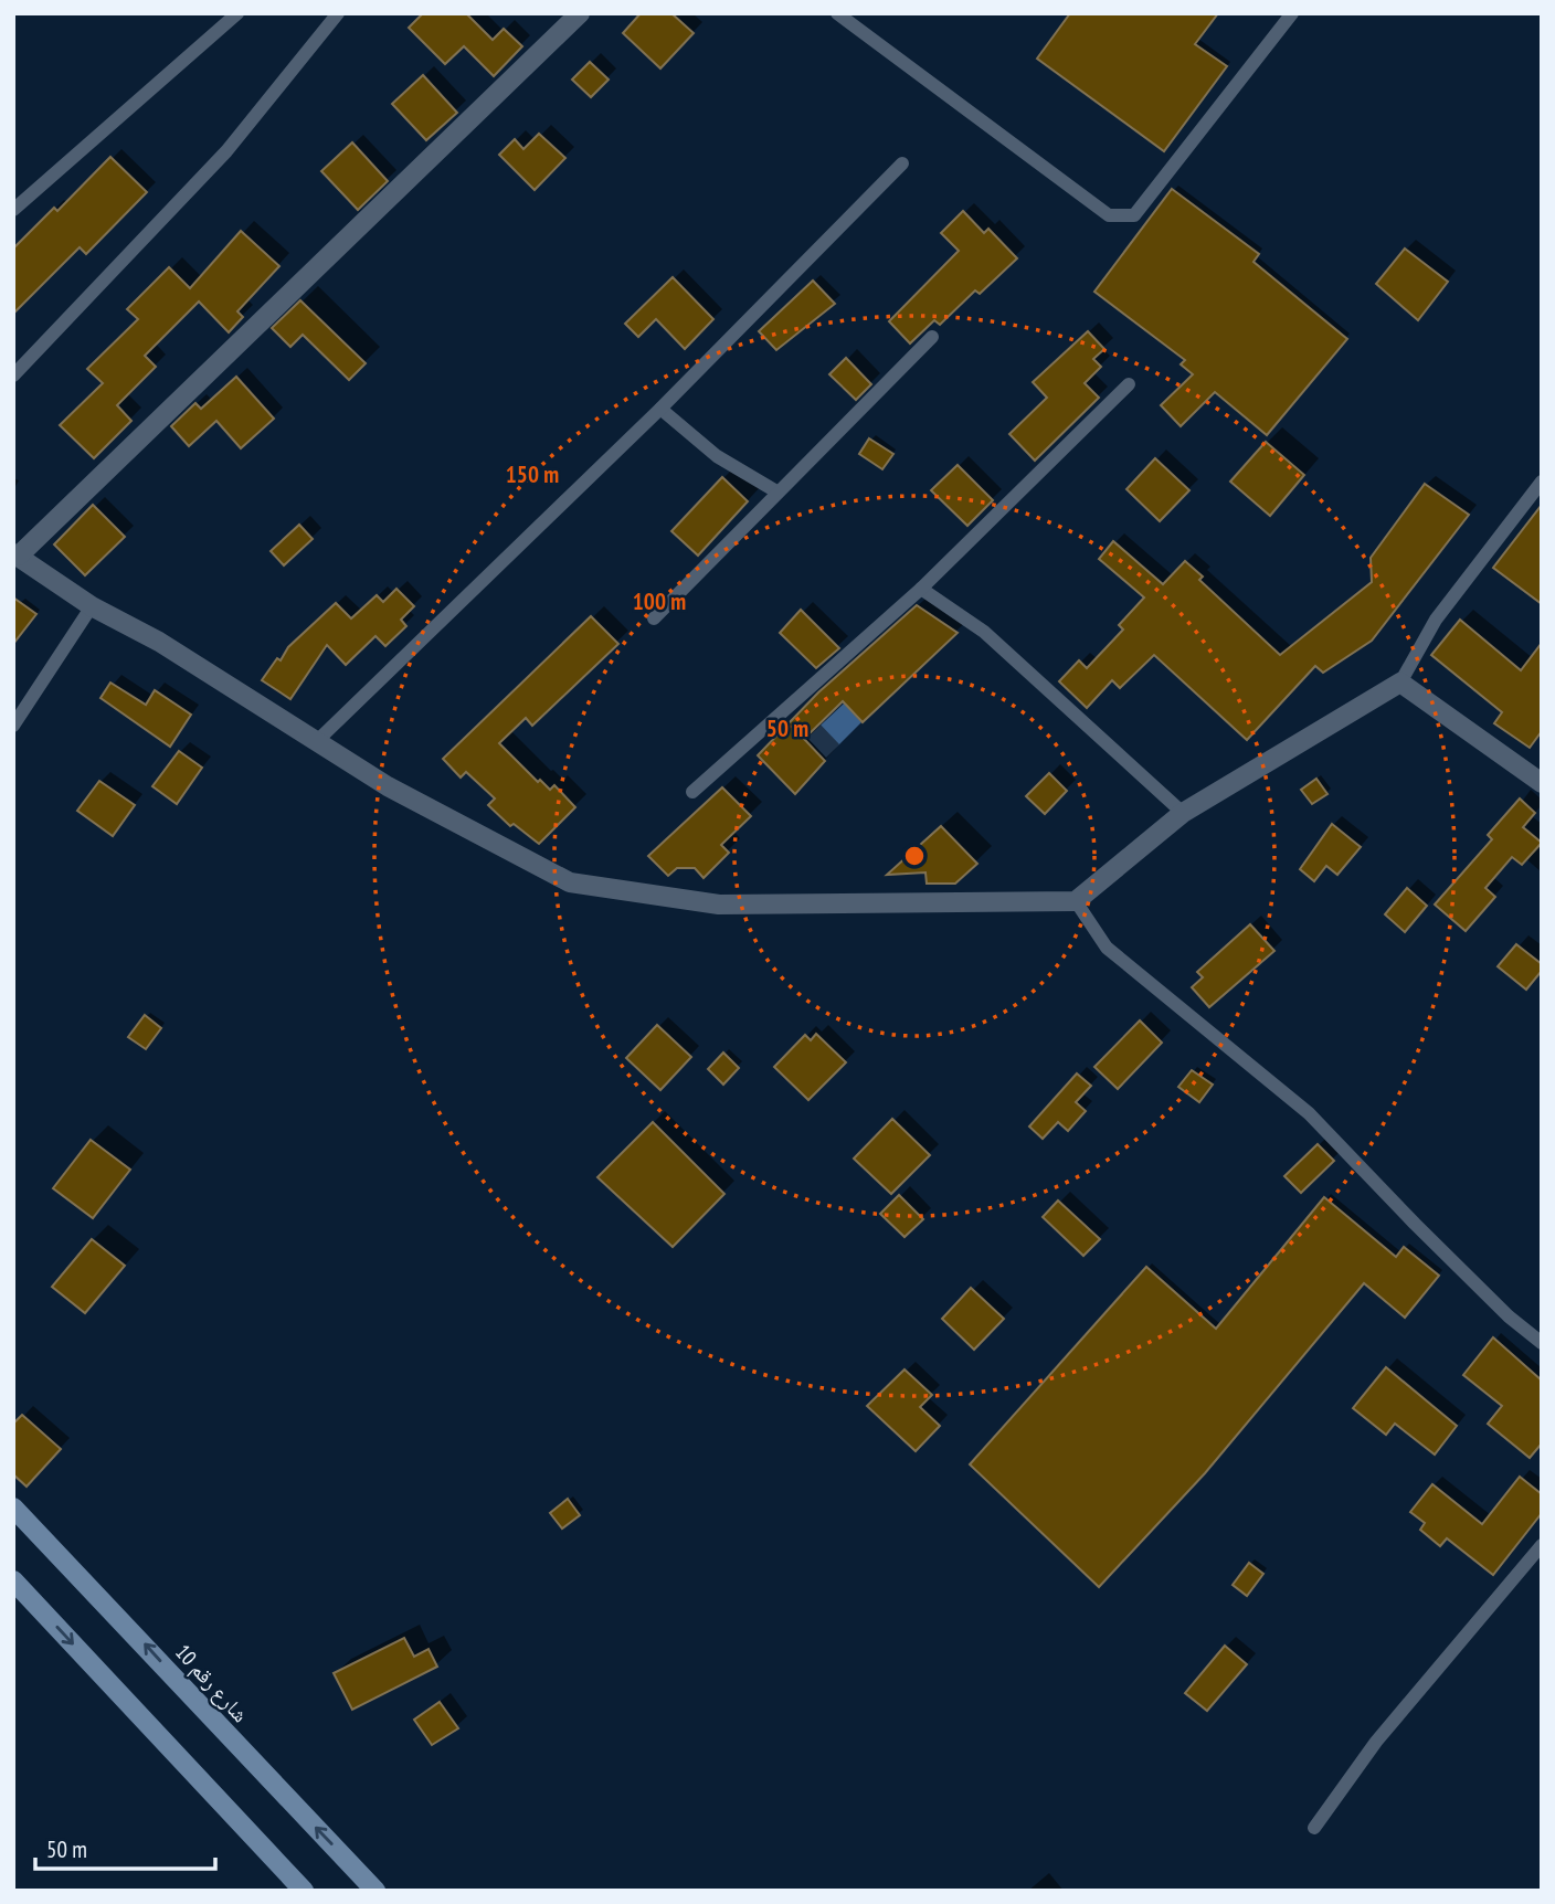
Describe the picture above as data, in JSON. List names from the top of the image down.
{
  "streets": {
    "main road": ["شارع رقم 10"]
  },
  "scale_bar": "50 m",
  "rings": ["150 m", "100 m", "50 m"]
}
